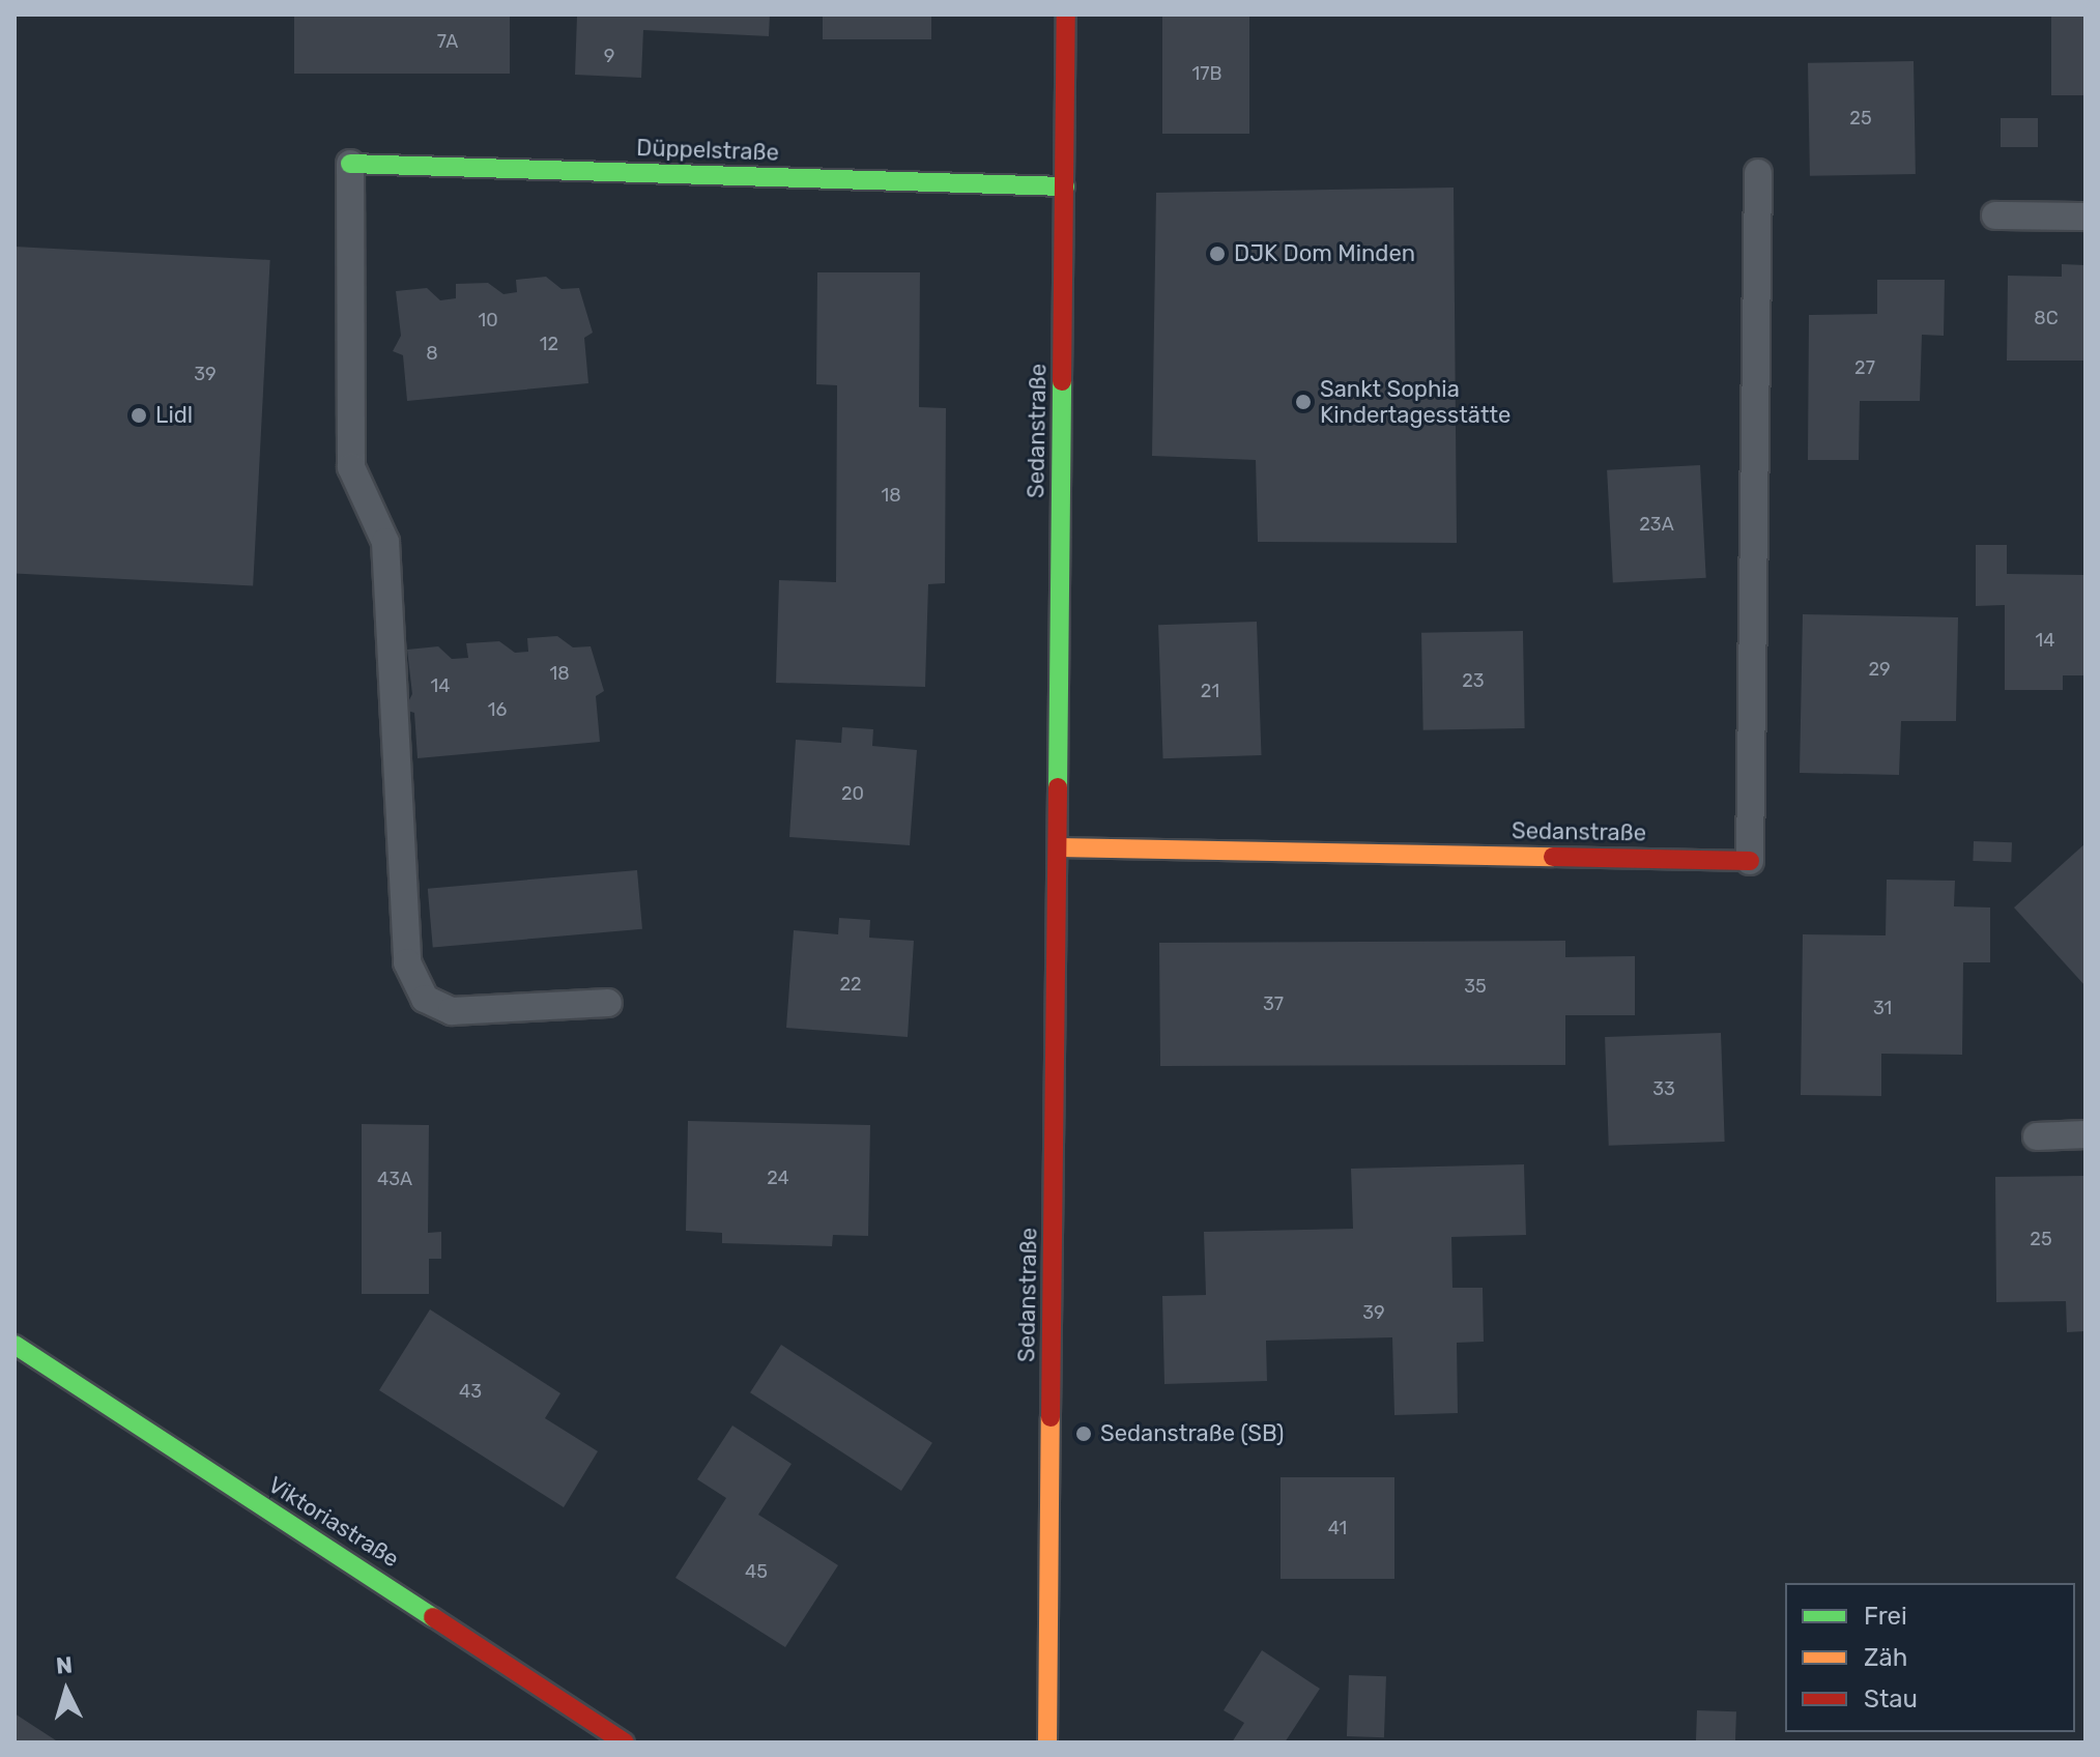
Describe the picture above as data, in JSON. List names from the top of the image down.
{
  "streets": {
    "street": ["Düppelstraße", "Sedanstraße", "Viktoriastraße"]
  },
  "crossings": [
    ["Düppelstraße", "Sedanstraße"]
  ],
  "places": [
    "DJK Dom Minden",
    "Sankt Sophia Kindertagesstätte",
    "Lidl",
    "Sedanstraße (SB)"
  ],
  "house_numbers": [
    "7A",
    "9",
    "17B",
    "25",
    "8C",
    "10",
    "12",
    "8",
    "27",
    "39",
    "18",
    "23A",
    "14",
    "29",
    "18",
    "23",
    "14",
    "21",
    "16",
    "20",
    "22",
    "35",
    "37",
    "31",
    "33",
    "24",
    "43A",
    "25",
    "39",
    "43",
    "41",
    "45"
  ],
  "legend": ["Frei", "Zäh", "Stau"],
  "north": "top"
}
